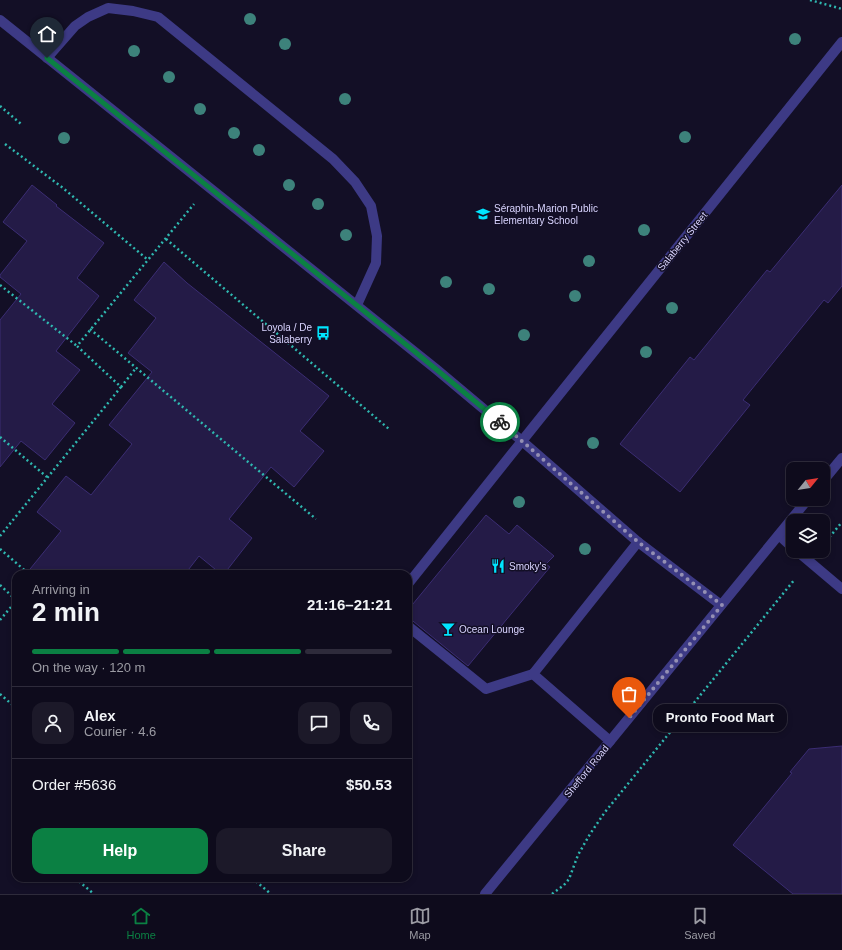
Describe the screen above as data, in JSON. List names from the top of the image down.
{
  "streets": {
    "street": ["Salaberry Street", "Shefford Road"]
  },
  "places": {
    "school or university": ["Séraphin-Marion Public Elementary School"],
    "bus stop": ["Loyola / De Salaberry"],
    "restaurant": ["Smoky's"],
    "bar": ["Ocean Lounge"],
    "other": ["Pronto Food Mart"]
  },
  "north": "top right",
  "page": {
    "heading": ["2 min", "Arriving in", "21:16–21:21"],
    "panel": [
      "Alex",
      "Courier · 4.6",
      "Order #5636",
      "$50.53"
    ],
    "bar": "On the way · 120 m",
    "bubble": "Pronto Food Mart",
    "buttons": ["Help", "Share"],
    "tabs": ["Home", "Map", "Saved"]
  }
}
